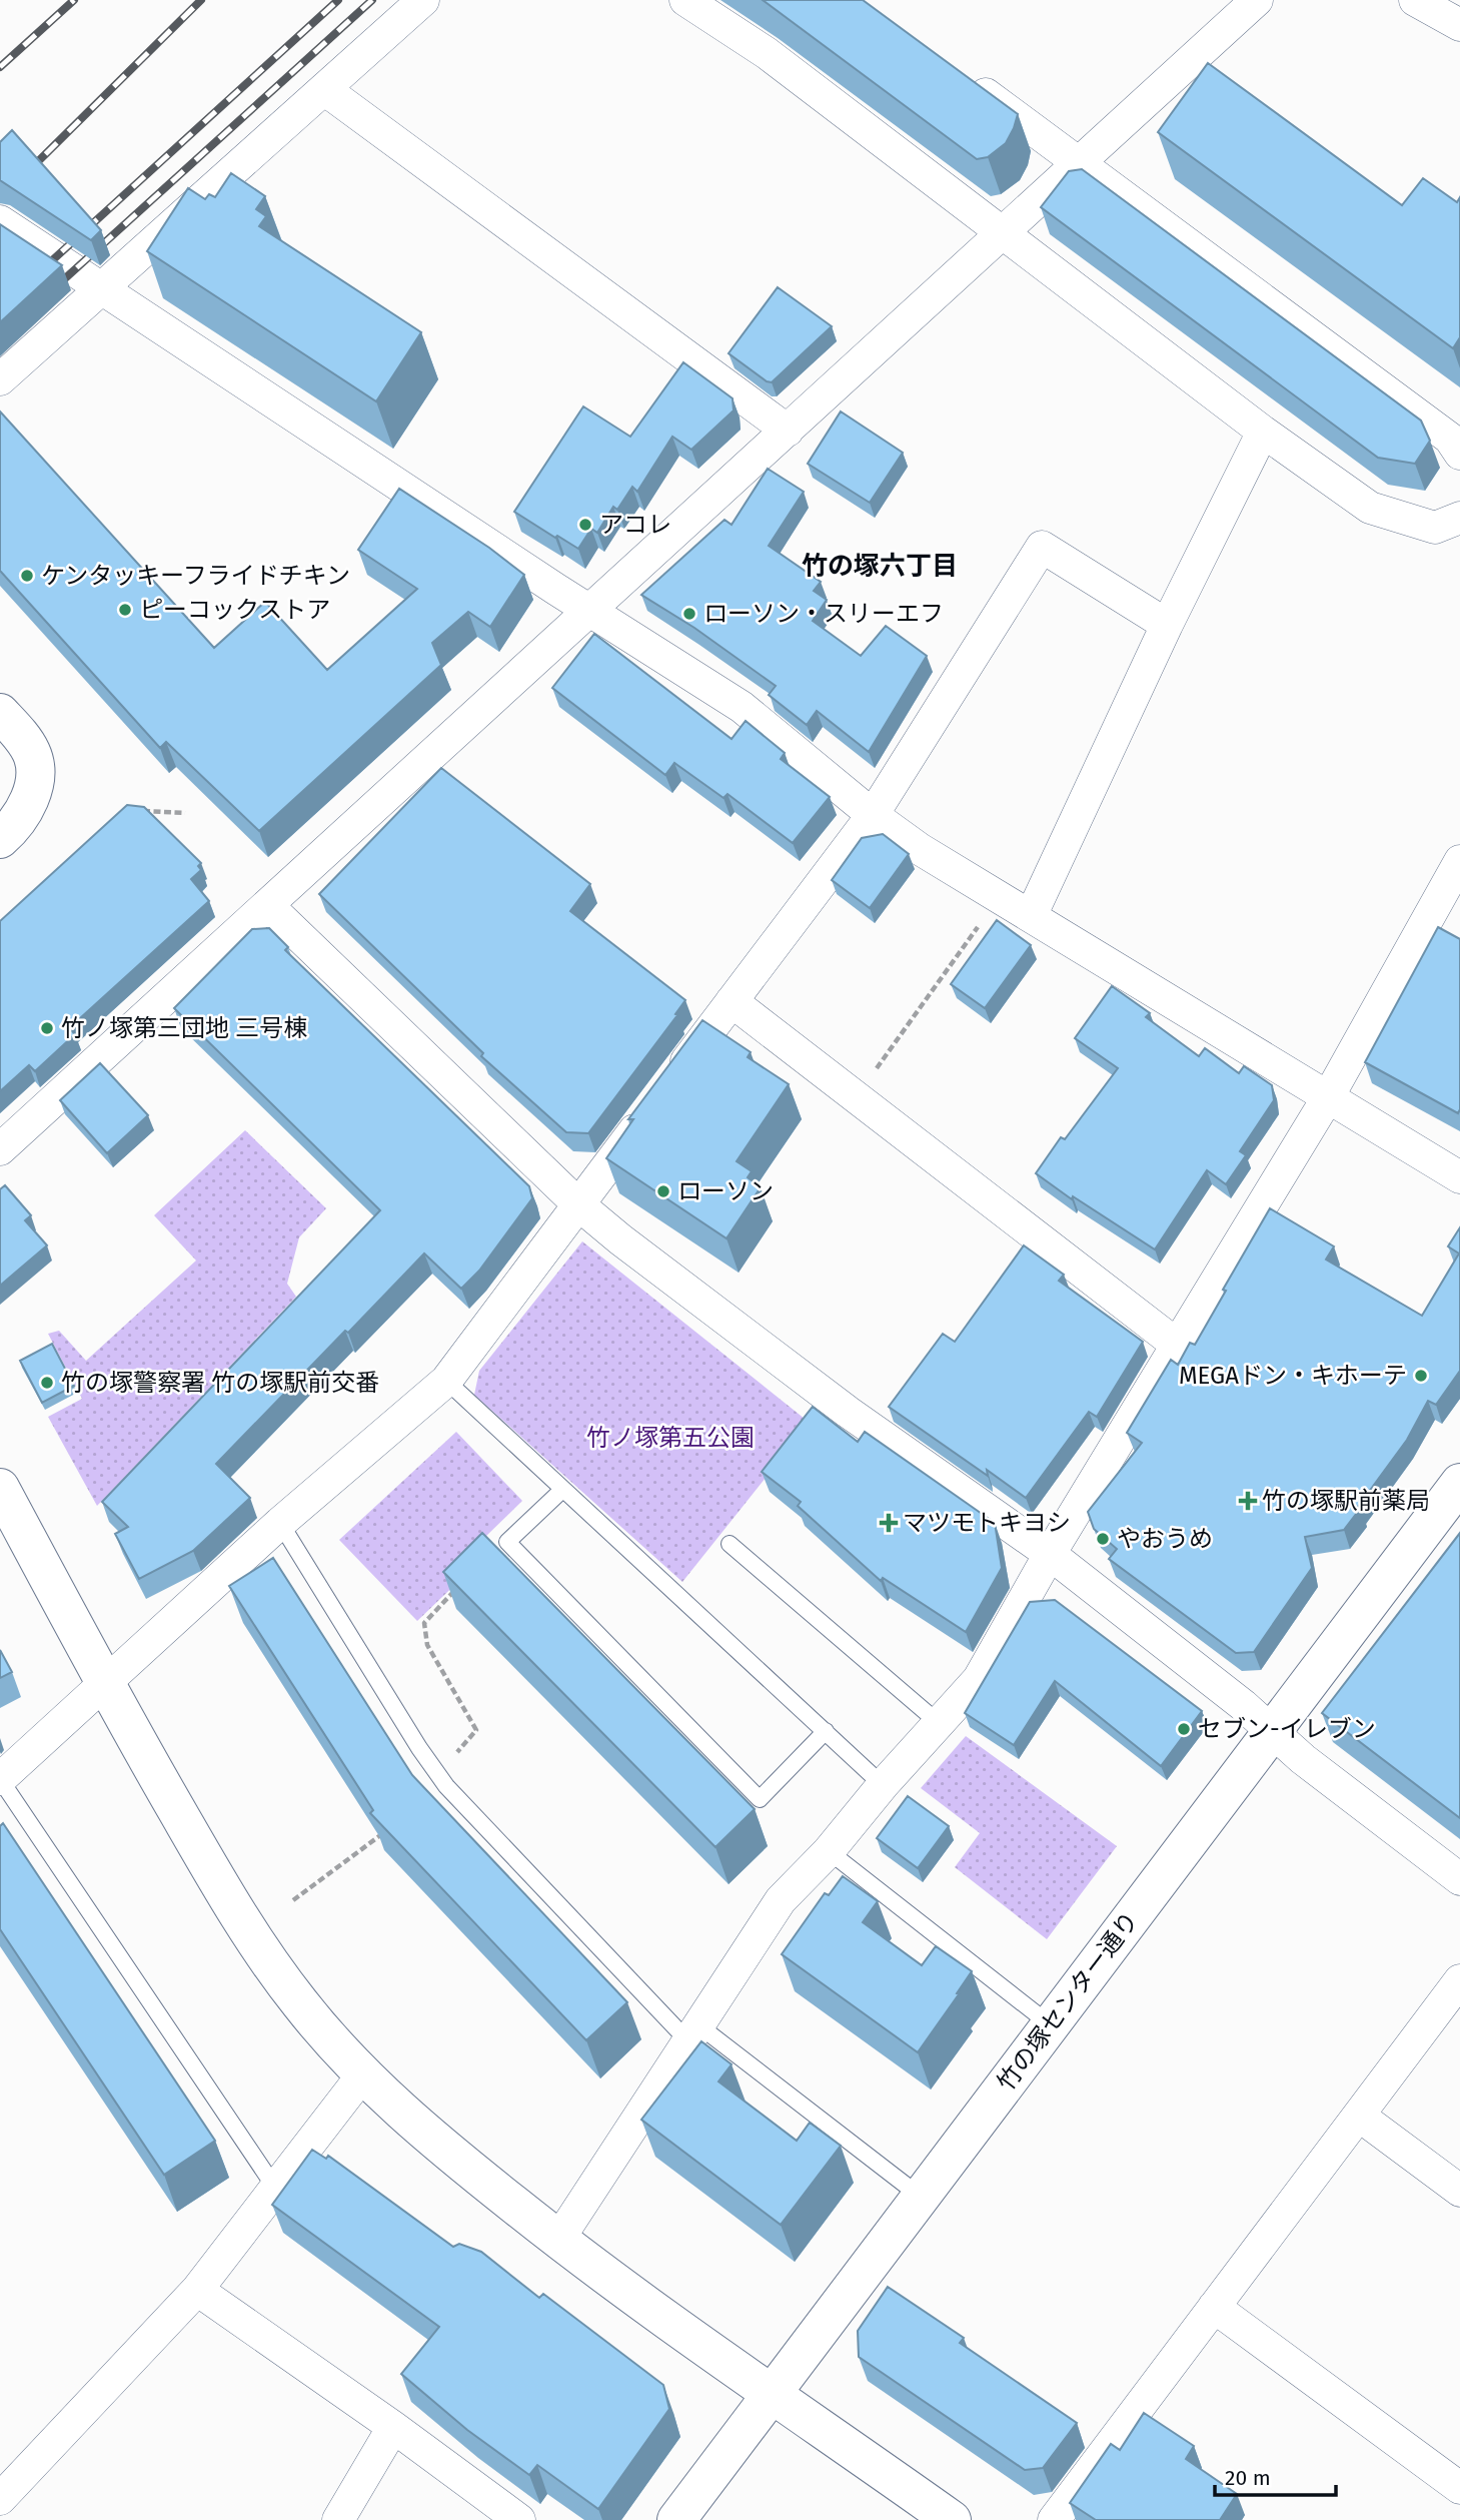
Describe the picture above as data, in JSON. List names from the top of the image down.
{
  "streets": {
    "street": ["竹の塚センター通り"]
  },
  "districts": ["竹の塚六丁目"],
  "parks": ["竹ノ塚第五公園"],
  "places": {
    "other": [
      "アコレ",
      "ケンタッキーフライドチキン",
      "ピーコックストア",
      "ローソン・スリーエフ",
      "竹ノ塚第三団地 三号棟",
      "ローソン",
      "MEGAドン・キホーテ",
      "竹の塚警察署 竹の塚駅前交番",
      "やおうめ",
      "セブン-イレブン"
    ],
    "health": ["竹の塚駅前薬局", "マツモトキヨシ"]
  },
  "scale_bar": "20 m"
}
